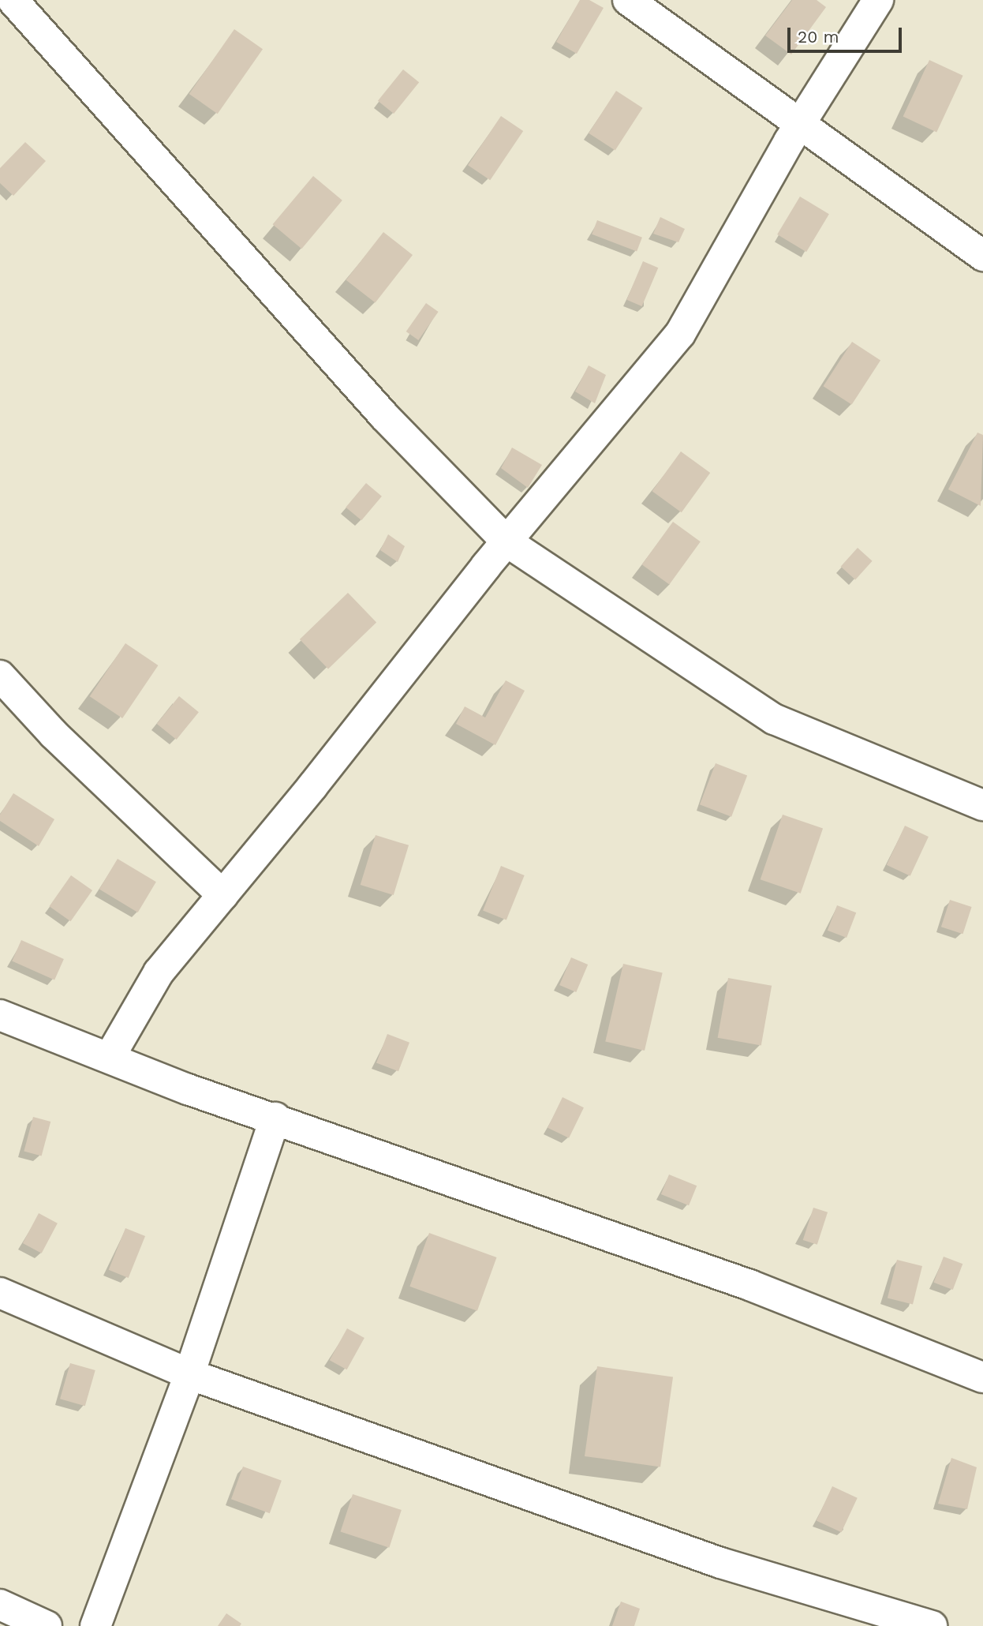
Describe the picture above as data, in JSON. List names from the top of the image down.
{
  "scale_bar": "20 m"
}
